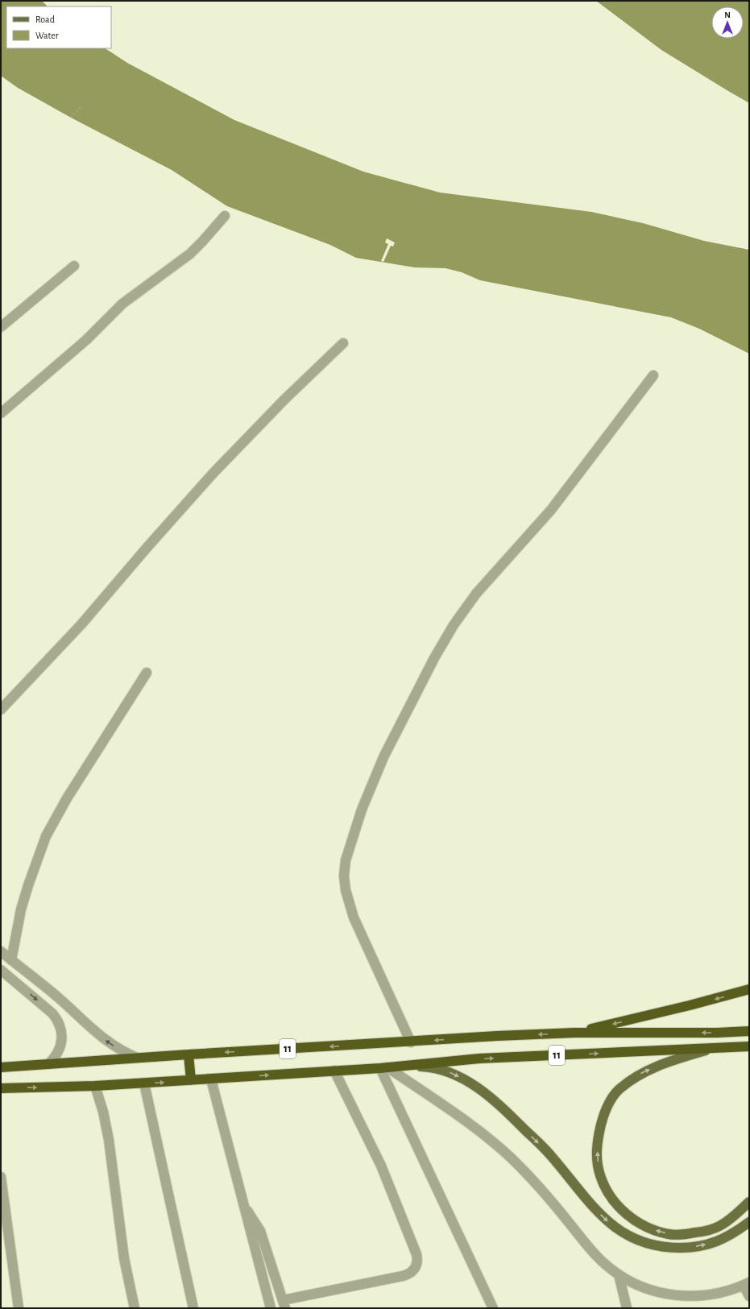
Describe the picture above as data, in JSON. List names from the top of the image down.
{
  "streets": {
    "highway": ["11"]
  },
  "legend": ["Road", "Water"],
  "north": "top"
}
